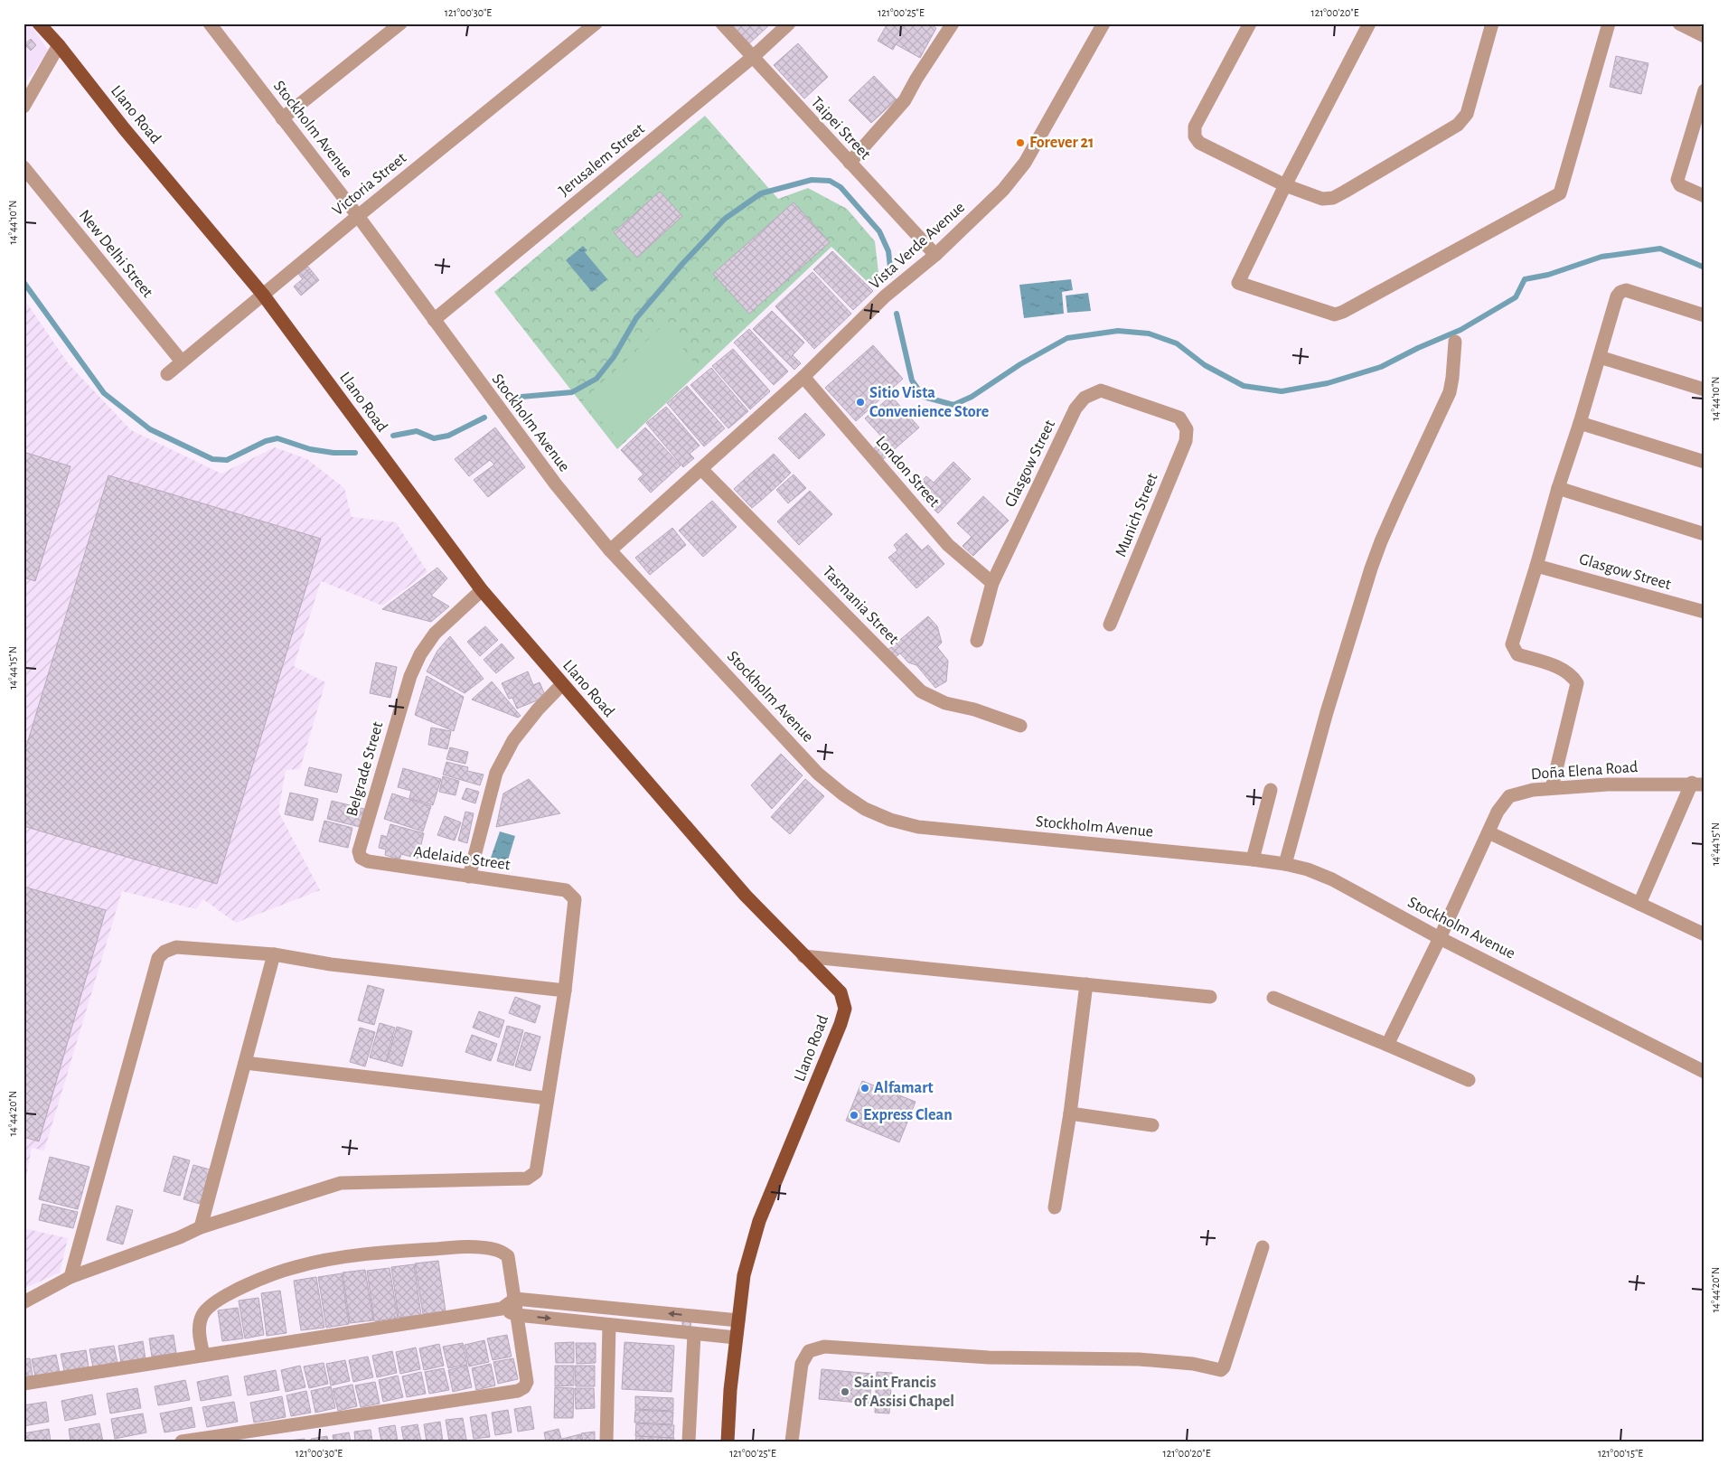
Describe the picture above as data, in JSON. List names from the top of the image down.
{
  "streets": {
    "main road": ["Llano Road"],
    "street": [
      "Taipei Street",
      "Stockholm Avenue",
      "Jerusalem Street",
      "Victoria Street",
      "Vista Verde Avenue",
      "New Delhi Street",
      "Glasgow Street",
      "London Street",
      "Munich Street",
      "Tasmania Street",
      "Belgrade Street",
      "Doña Elena Road",
      "Adelaide Street"
    ]
  },
  "crossings": [
    ["Llano Road", "Victoria Street"],
    ["Llano Road", "Belgrade Street"],
    ["Taipei Street", "Jerusalem Street"],
    ["Taipei Street", "Vista Verde Avenue"],
    ["Stockholm Avenue", "Jerusalem Street"],
    ["Stockholm Avenue", "Victoria Street"],
    ["Stockholm Avenue", "Vista Verde Avenue"],
    ["Stockholm Avenue", "Doña Elena Road"],
    ["Victoria Street", "New Delhi Street"],
    ["Vista Verde Avenue", "London Street"],
    ["Vista Verde Avenue", "Tasmania Street"],
    ["Glasgow Street", "London Street"],
    ["Glasgow Street", "Munich Street"],
    ["Belgrade Street", "Adelaide Street"]
  ],
  "places": [
    "Forever 21",
    "Sitio Vista Convenience Store",
    "Alfamart",
    "Express Clean",
    "Saint Francis of Assisi Chapel"
  ],
  "coordinates": [
    "121°00'30\"E",
    "121°00'25\"E",
    "121°00'20\"E",
    "14°44'10\"N",
    "14°44'15\"N",
    "14°44'20\"N",
    "121°00'15\"E"
  ]
}
